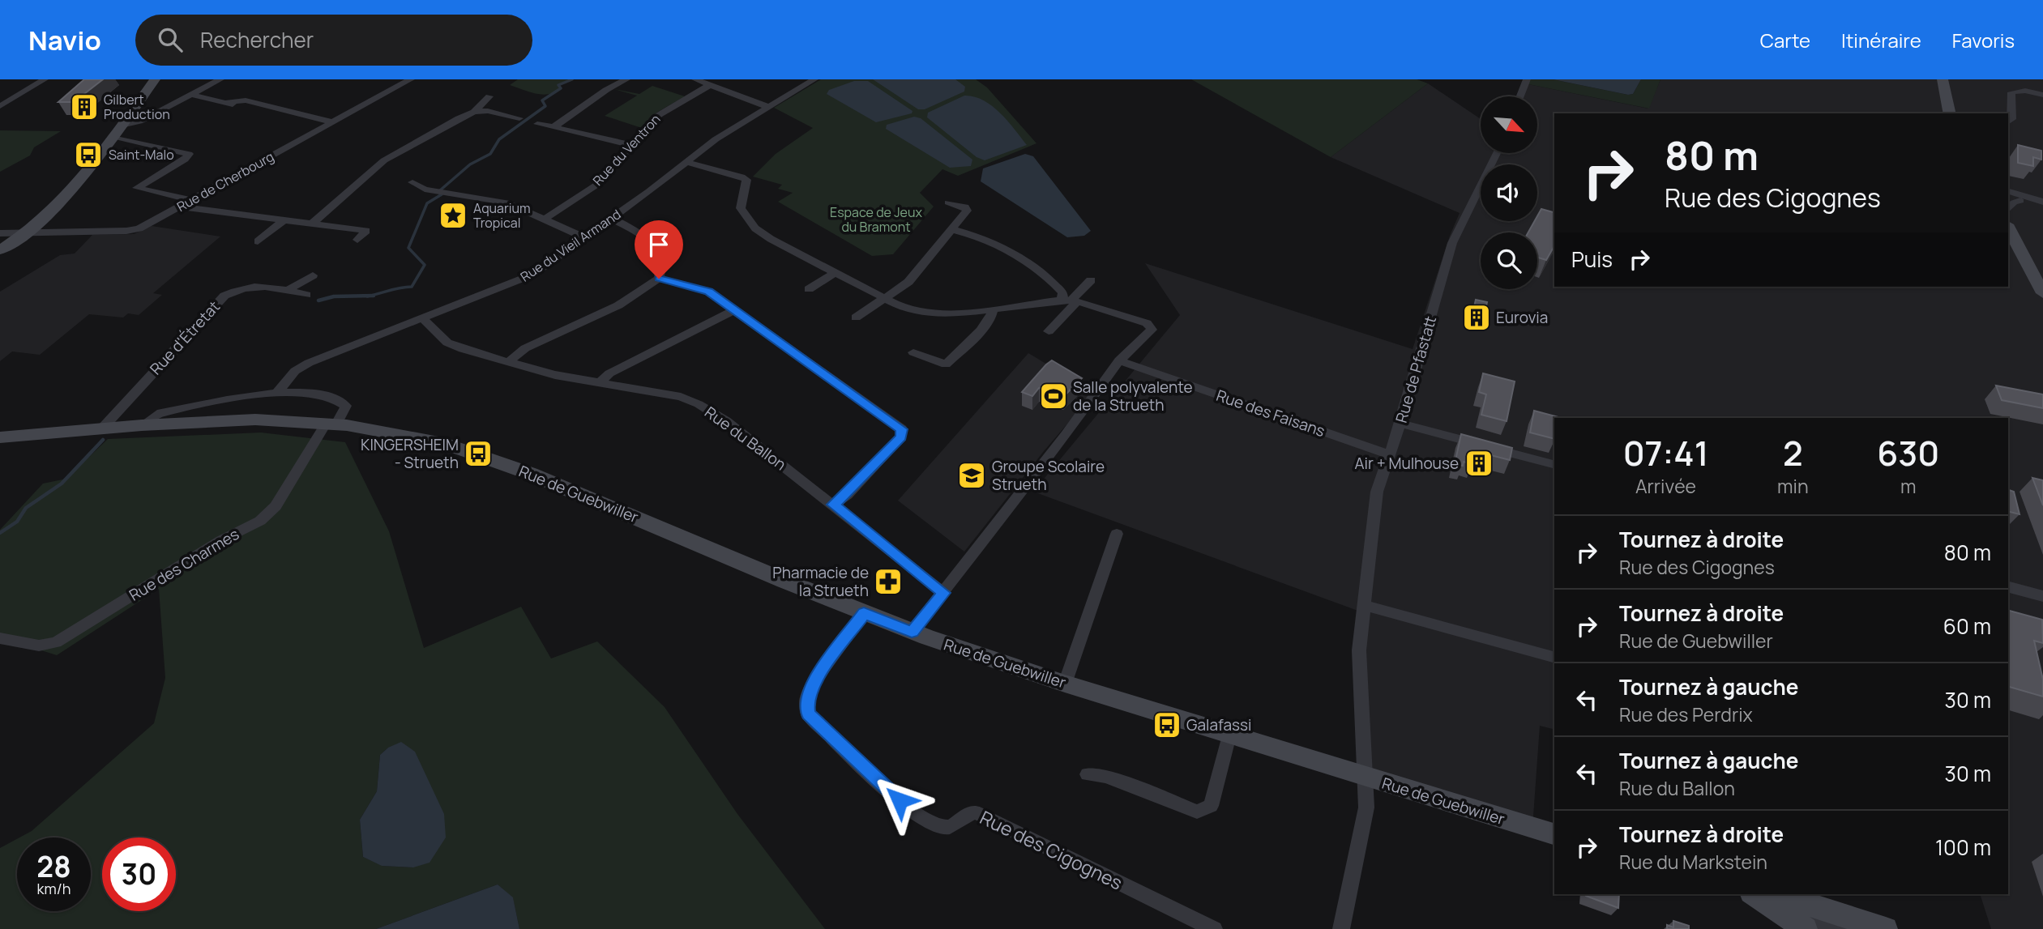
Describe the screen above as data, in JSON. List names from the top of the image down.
{
  "streets": {
    "main road": ["Rue de Guebwiller"],
    "street": [
      "Rue du Ventron",
      "Rue de Cherbourg",
      "Rue du Vieil Armand",
      "Rue d'Étretat",
      "Rue de Pfastatt",
      "Rue des Faisans",
      "Rue du Ballon",
      "Rue des Charmes",
      "Rue des Cigognes"
    ]
  },
  "crossings": [
    ["Rue du Vieil Armand", "Rue du Ballon"],
    ["Rue du Vieil Armand", "Rue de Guebwiller"],
    ["Rue d'Étretat", "Rue de Guebwiller"],
    ["Rue de Pfastatt", "Rue des Faisans"],
    ["Rue de Pfastatt", "Rue de Guebwiller"],
    ["Rue de Guebwiller", "Rue des Charmes"],
    ["Rue de Guebwiller", "Rue des Cigognes"]
  ],
  "parks": ["Espace de Jeux du Bramont"],
  "places": {
    "building": ["Gilbert Production", "Eurovia", "Air + Mulhouse"],
    "bus stop": ["Saint-Malo", "KINGERSHEIM - Strueth", "Galafassi"],
    "place": ["Aquarium Tropical"],
    "sports": ["Salle polyvalente de la Strueth"],
    "school or university": ["Groupe Scolaire Strueth"],
    "pharmacy": ["Pharmacie de la Strueth"]
  },
  "north": "bottom right",
  "page": {
    "header": "Navio",
    "search": "Rechercher",
    "nav": ["Carte", "Itinéraire", "Favoris"],
    "turn": ["80 m", "Rue des Cigognes"],
    "then": "Puis",
    "eta": [
      "07:41",
      "Arrivée",
      "2",
      "min",
      "630",
      "m"
    ],
    "list": [
      {
        "name": "Tournez à droite",
        "note": "Rue des Cigognes",
        "value": "80 m"
      },
      {
        "name": "Tournez à droite",
        "note": "Rue de Guebwiller",
        "value": "60 m"
      },
      {
        "name": "Tournez à gauche",
        "note": "Rue des Perdrix",
        "value": "30 m"
      },
      {
        "name": "Tournez à gauche",
        "note": "Rue du Ballon",
        "value": "30 m"
      },
      {
        "name": "Tournez à droite",
        "note": "Rue du Markstein",
        "value": "100 m"
      }
    ],
    "speed": "28 km/h",
    "limit": "30"
  }
}
